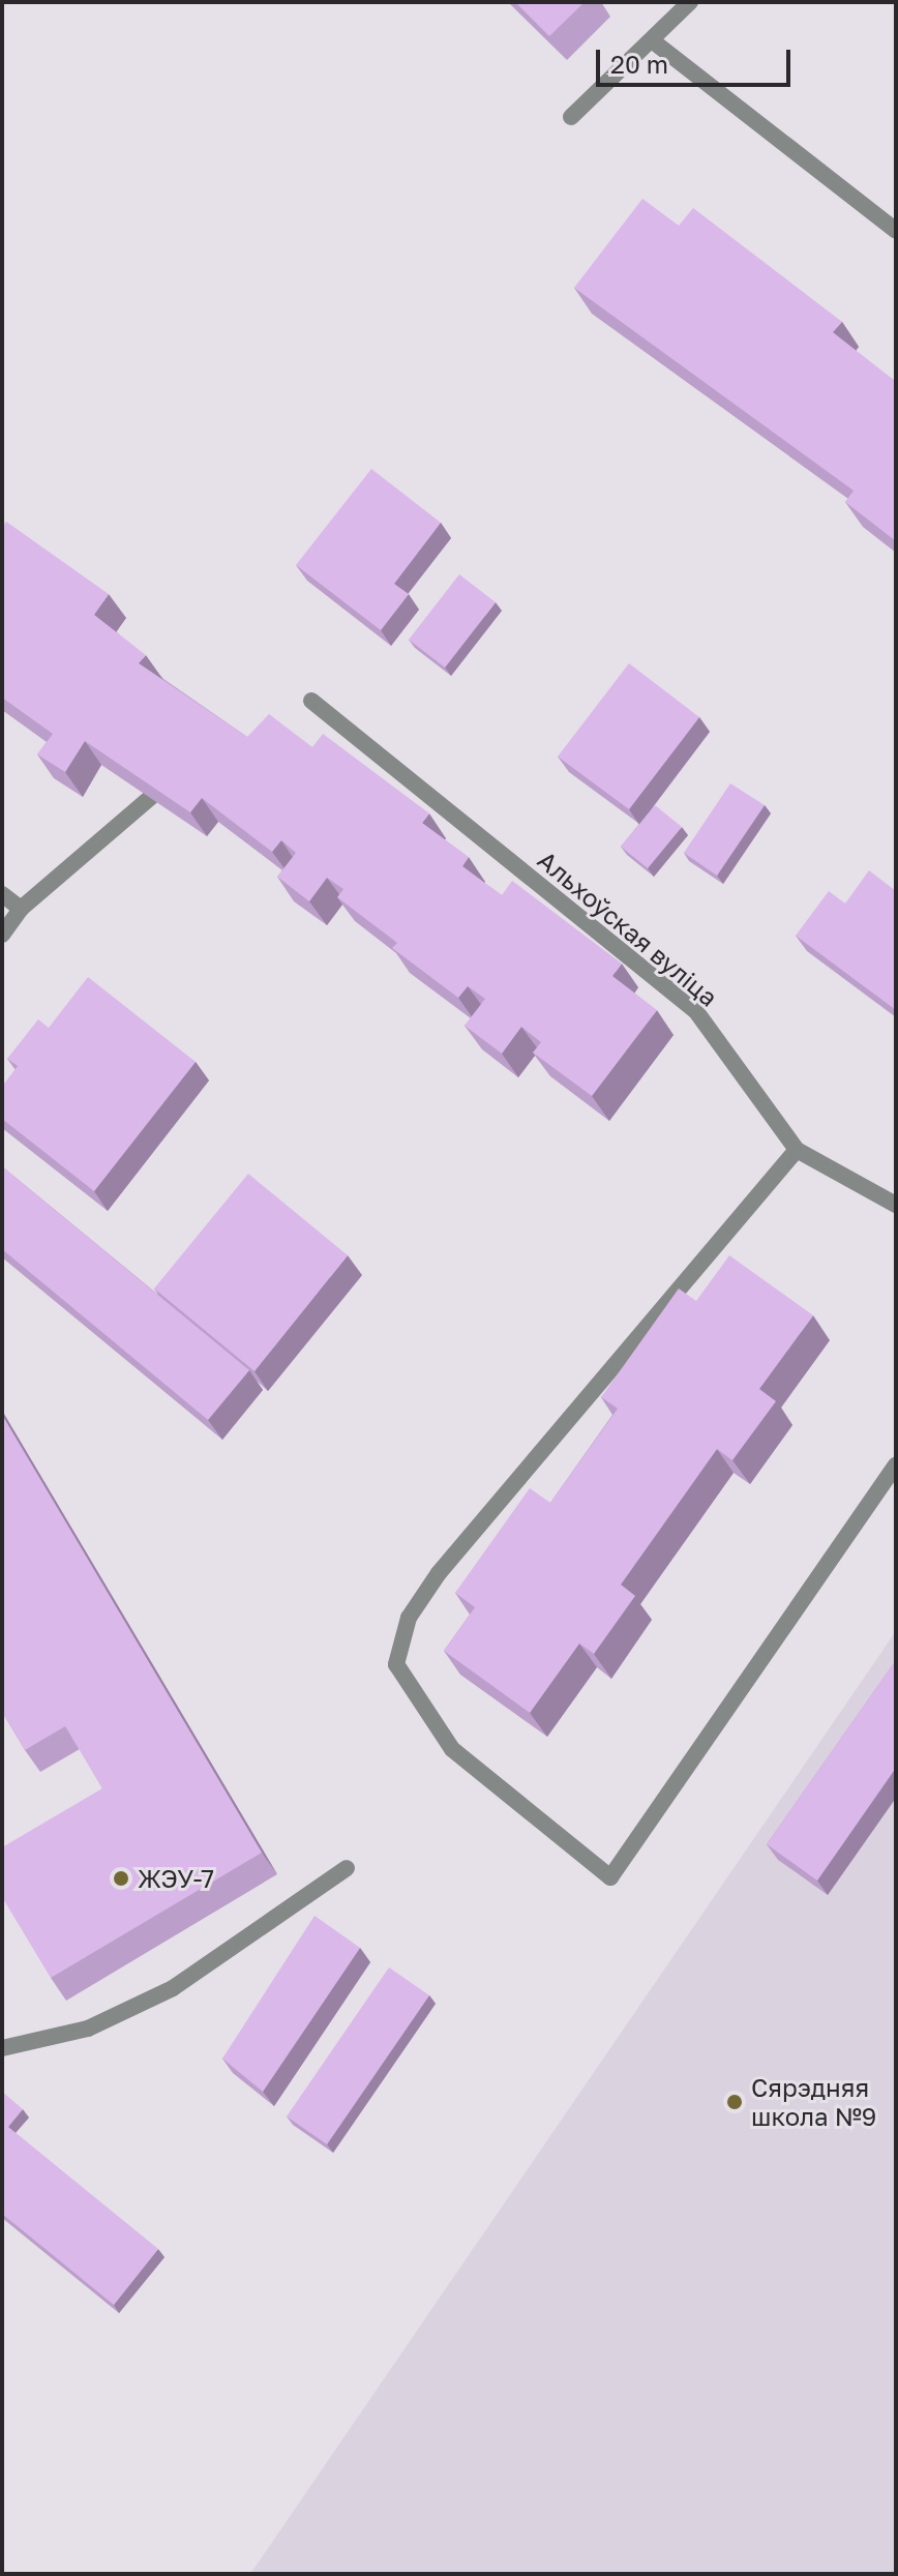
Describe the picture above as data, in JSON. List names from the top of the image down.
{
  "streets": {
    "street": ["Альхоўская вуліца"]
  },
  "places": ["ЖЭУ-7", "Сярэдняя школа №9"],
  "scale_bar": "20 m"
}
